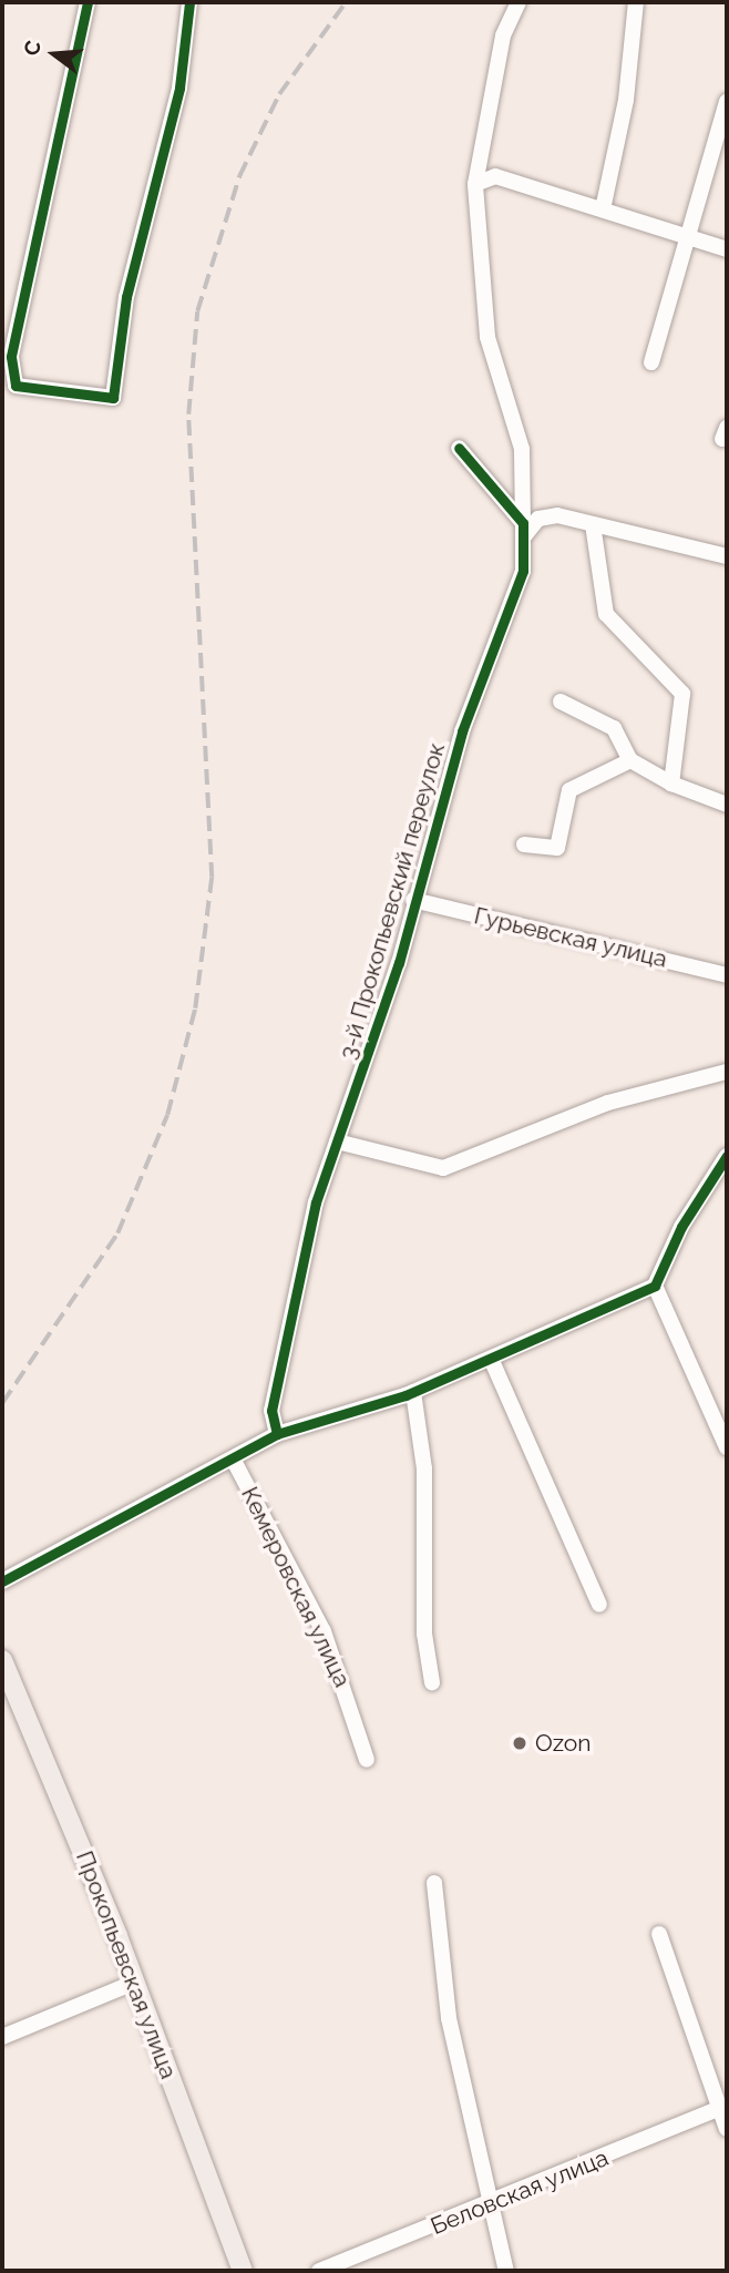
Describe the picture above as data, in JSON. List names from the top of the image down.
{
  "streets": {
    "main road": ["Прокопьевская улица"],
    "street": [
      "3-й Прокопьевский переулок",
      "Гурьевская улица",
      "Кемеровская улица",
      "Беловская улица"
    ]
  },
  "crossings": [
    ["3-й Прокопьевский переулок", "Гурьевская улица"]
  ],
  "places": ["Ozon"],
  "north": "left"
}
